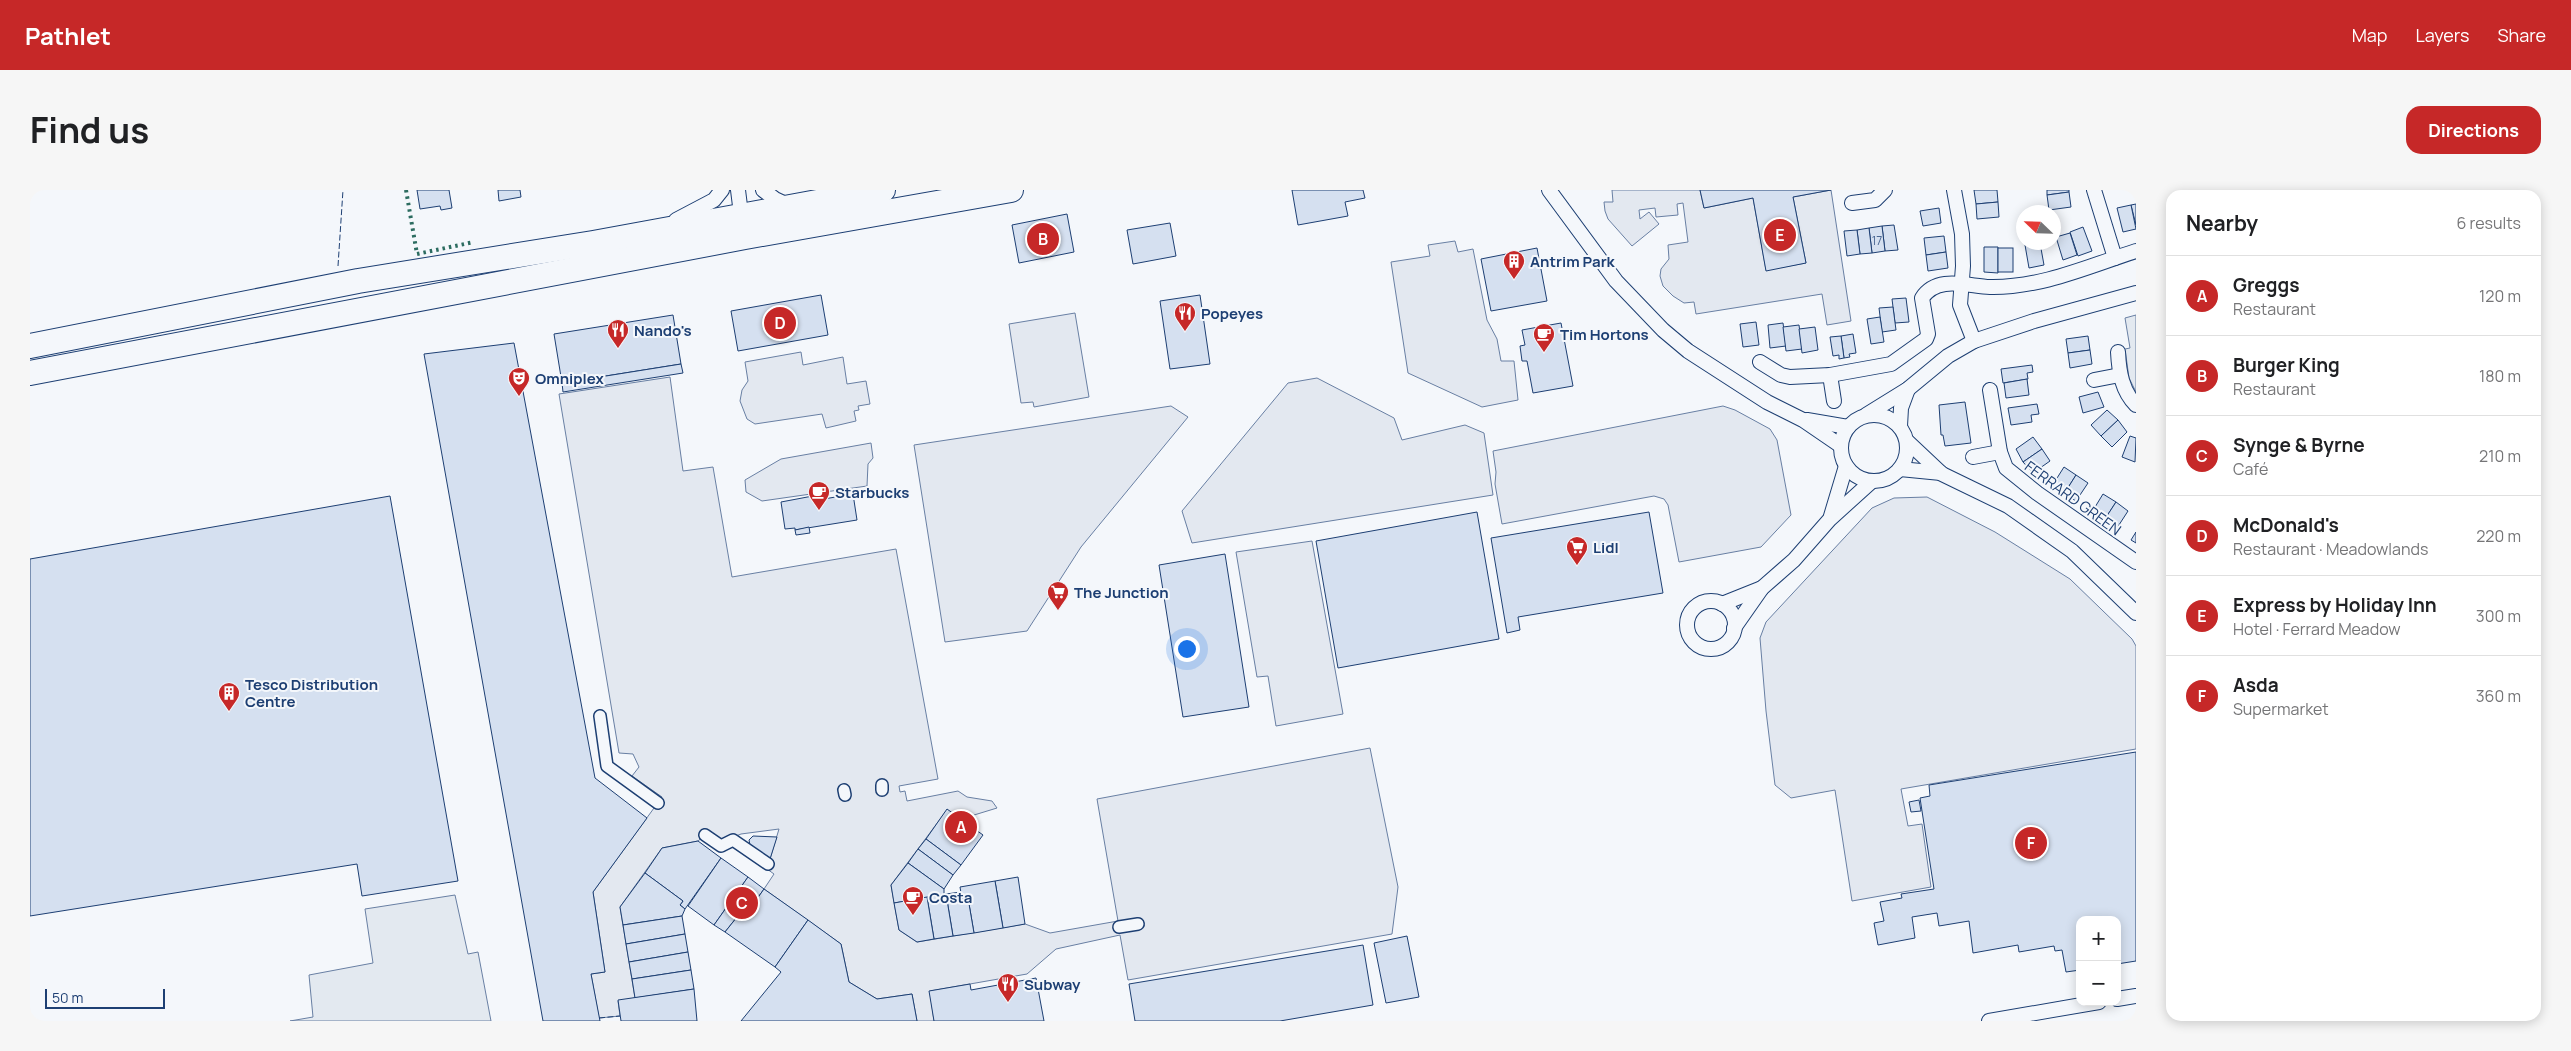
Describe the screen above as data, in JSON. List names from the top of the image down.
{
  "streets": {
    "street": ["FERRARD GREEN"]
  },
  "places": {
    "building": ["Antrim Park", "Tesco Distribution Centre"],
    "restaurant": ["Popeyes", "Nando's", "Subway"],
    "cafe": ["Tim Hortons", "Starbucks", "Costa"],
    "theatre": ["Omniplex"],
    "supermarket": ["Lidl", "The Junction"]
  },
  "house_numbers": ["17"],
  "scale_bar": "50 m",
  "north": "top left",
  "page": {
    "header": "Pathlet",
    "nav": ["Map", "Layers", "Share"],
    "title": "Find us",
    "buttons": "Directions",
    "heading": ["Nearby", "6 results"],
    "pins": [
      "E",
      "B",
      "D",
      "A",
      "F",
      "C"
    ],
    "list": [
      {
        "mark": "A",
        "name": "Greggs",
        "note": "Restaurant",
        "value": "120 m"
      },
      {
        "mark": "B",
        "name": "Burger King",
        "note": "Restaurant",
        "value": "180 m"
      },
      {
        "mark": "C",
        "name": "Synge & Byrne",
        "note": "Café",
        "value": "210 m"
      },
      {
        "mark": "D",
        "name": "McDonald's",
        "note": "Restaurant · Meadowlands",
        "value": "220 m"
      },
      {
        "mark": "E",
        "name": "Express by Holiday Inn",
        "note": "Hotel · Ferrard Meadow",
        "value": "300 m"
      },
      {
        "mark": "F",
        "name": "Asda",
        "note": "Supermarket",
        "value": "360 m"
      }
    ],
    "map_buttons": ["+", "−"],
    "scale": "50 m"
  }
}
